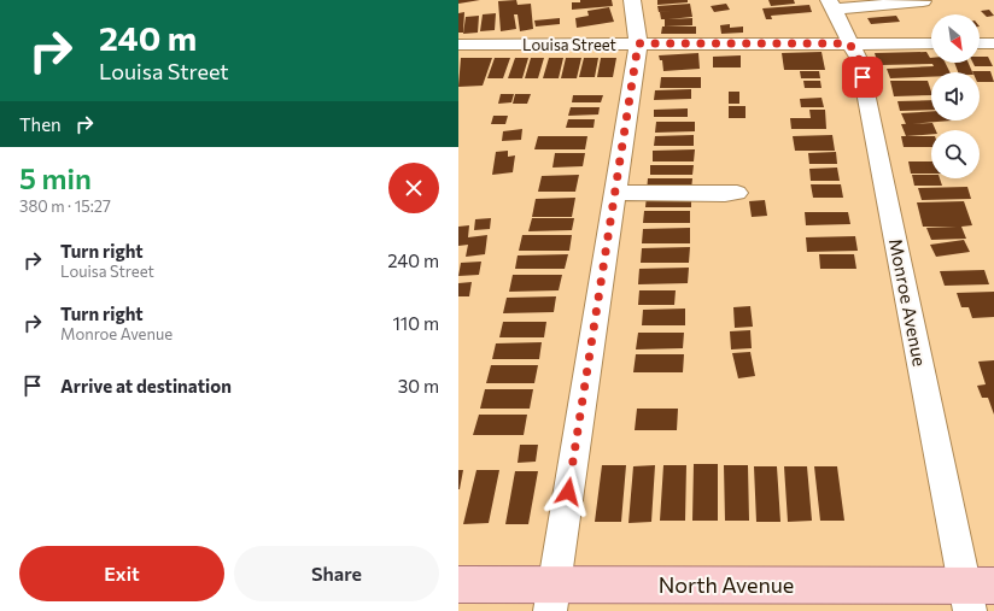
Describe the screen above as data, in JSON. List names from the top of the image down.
{
  "streets": {
    "main road": ["North Avenue"],
    "street": ["Louisa Street", "Monroe Avenue"]
  },
  "crossings": [
    ["Louisa Street", "Monroe Avenue"],
    ["Monroe Avenue", "North Avenue"]
  ],
  "north": "bottom right",
  "page": {
    "turn": ["240 m", "Louisa Street"],
    "then": "Then",
    "heading": ["5 min", "380 m · 15:27"],
    "list": [
      {
        "name": "Turn right",
        "note": "Louisa Street",
        "value": "240 m"
      },
      {
        "name": "Turn right",
        "note": "Monroe Avenue",
        "value": "110 m"
      },
      {
        "name": "Arrive at destination",
        "value": "30 m"
      }
    ],
    "buttons": ["Exit", "Share"]
  }
}
